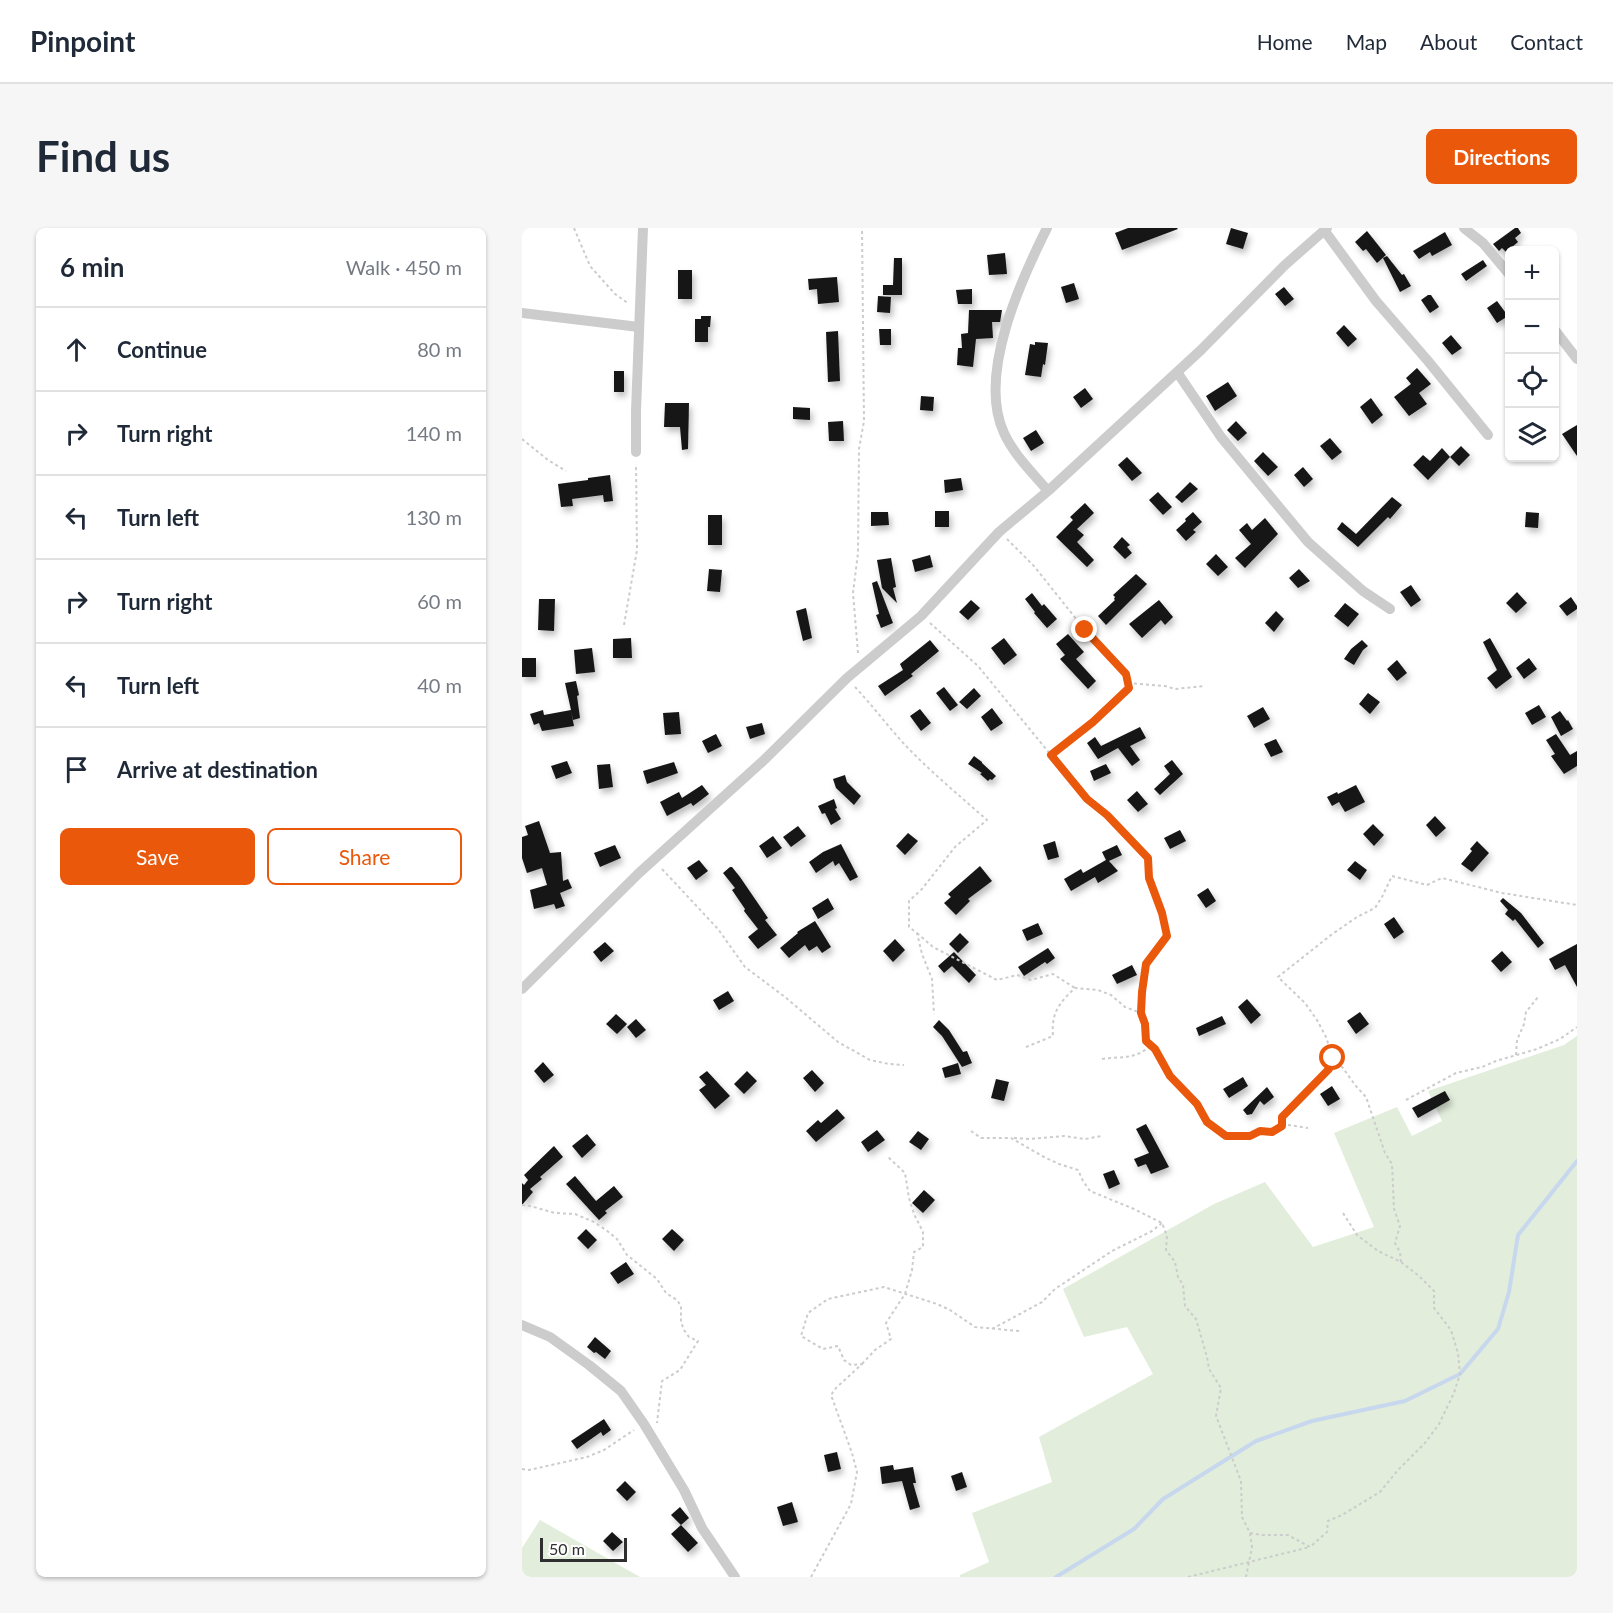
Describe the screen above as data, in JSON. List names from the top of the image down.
{
  "scale_bar": "50 m",
  "page": {
    "header": "Pinpoint",
    "nav": [
      "Home",
      "Map",
      "About",
      "Contact"
    ],
    "buttons": [
      "Directions",
      ["Save", "Share"]
    ],
    "title": "Find us",
    "heading": ["6 min", "Walk · 450 m"],
    "map_buttons": ["+", "−"],
    "list": [
      ["Continue", "80 m"],
      ["Turn right", "140 m"],
      ["Turn left", "130 m"],
      ["Turn right", "60 m"],
      ["Turn left", "40 m"],
      "Arrive at destination"
    ],
    "scale": "50 m"
  }
}
